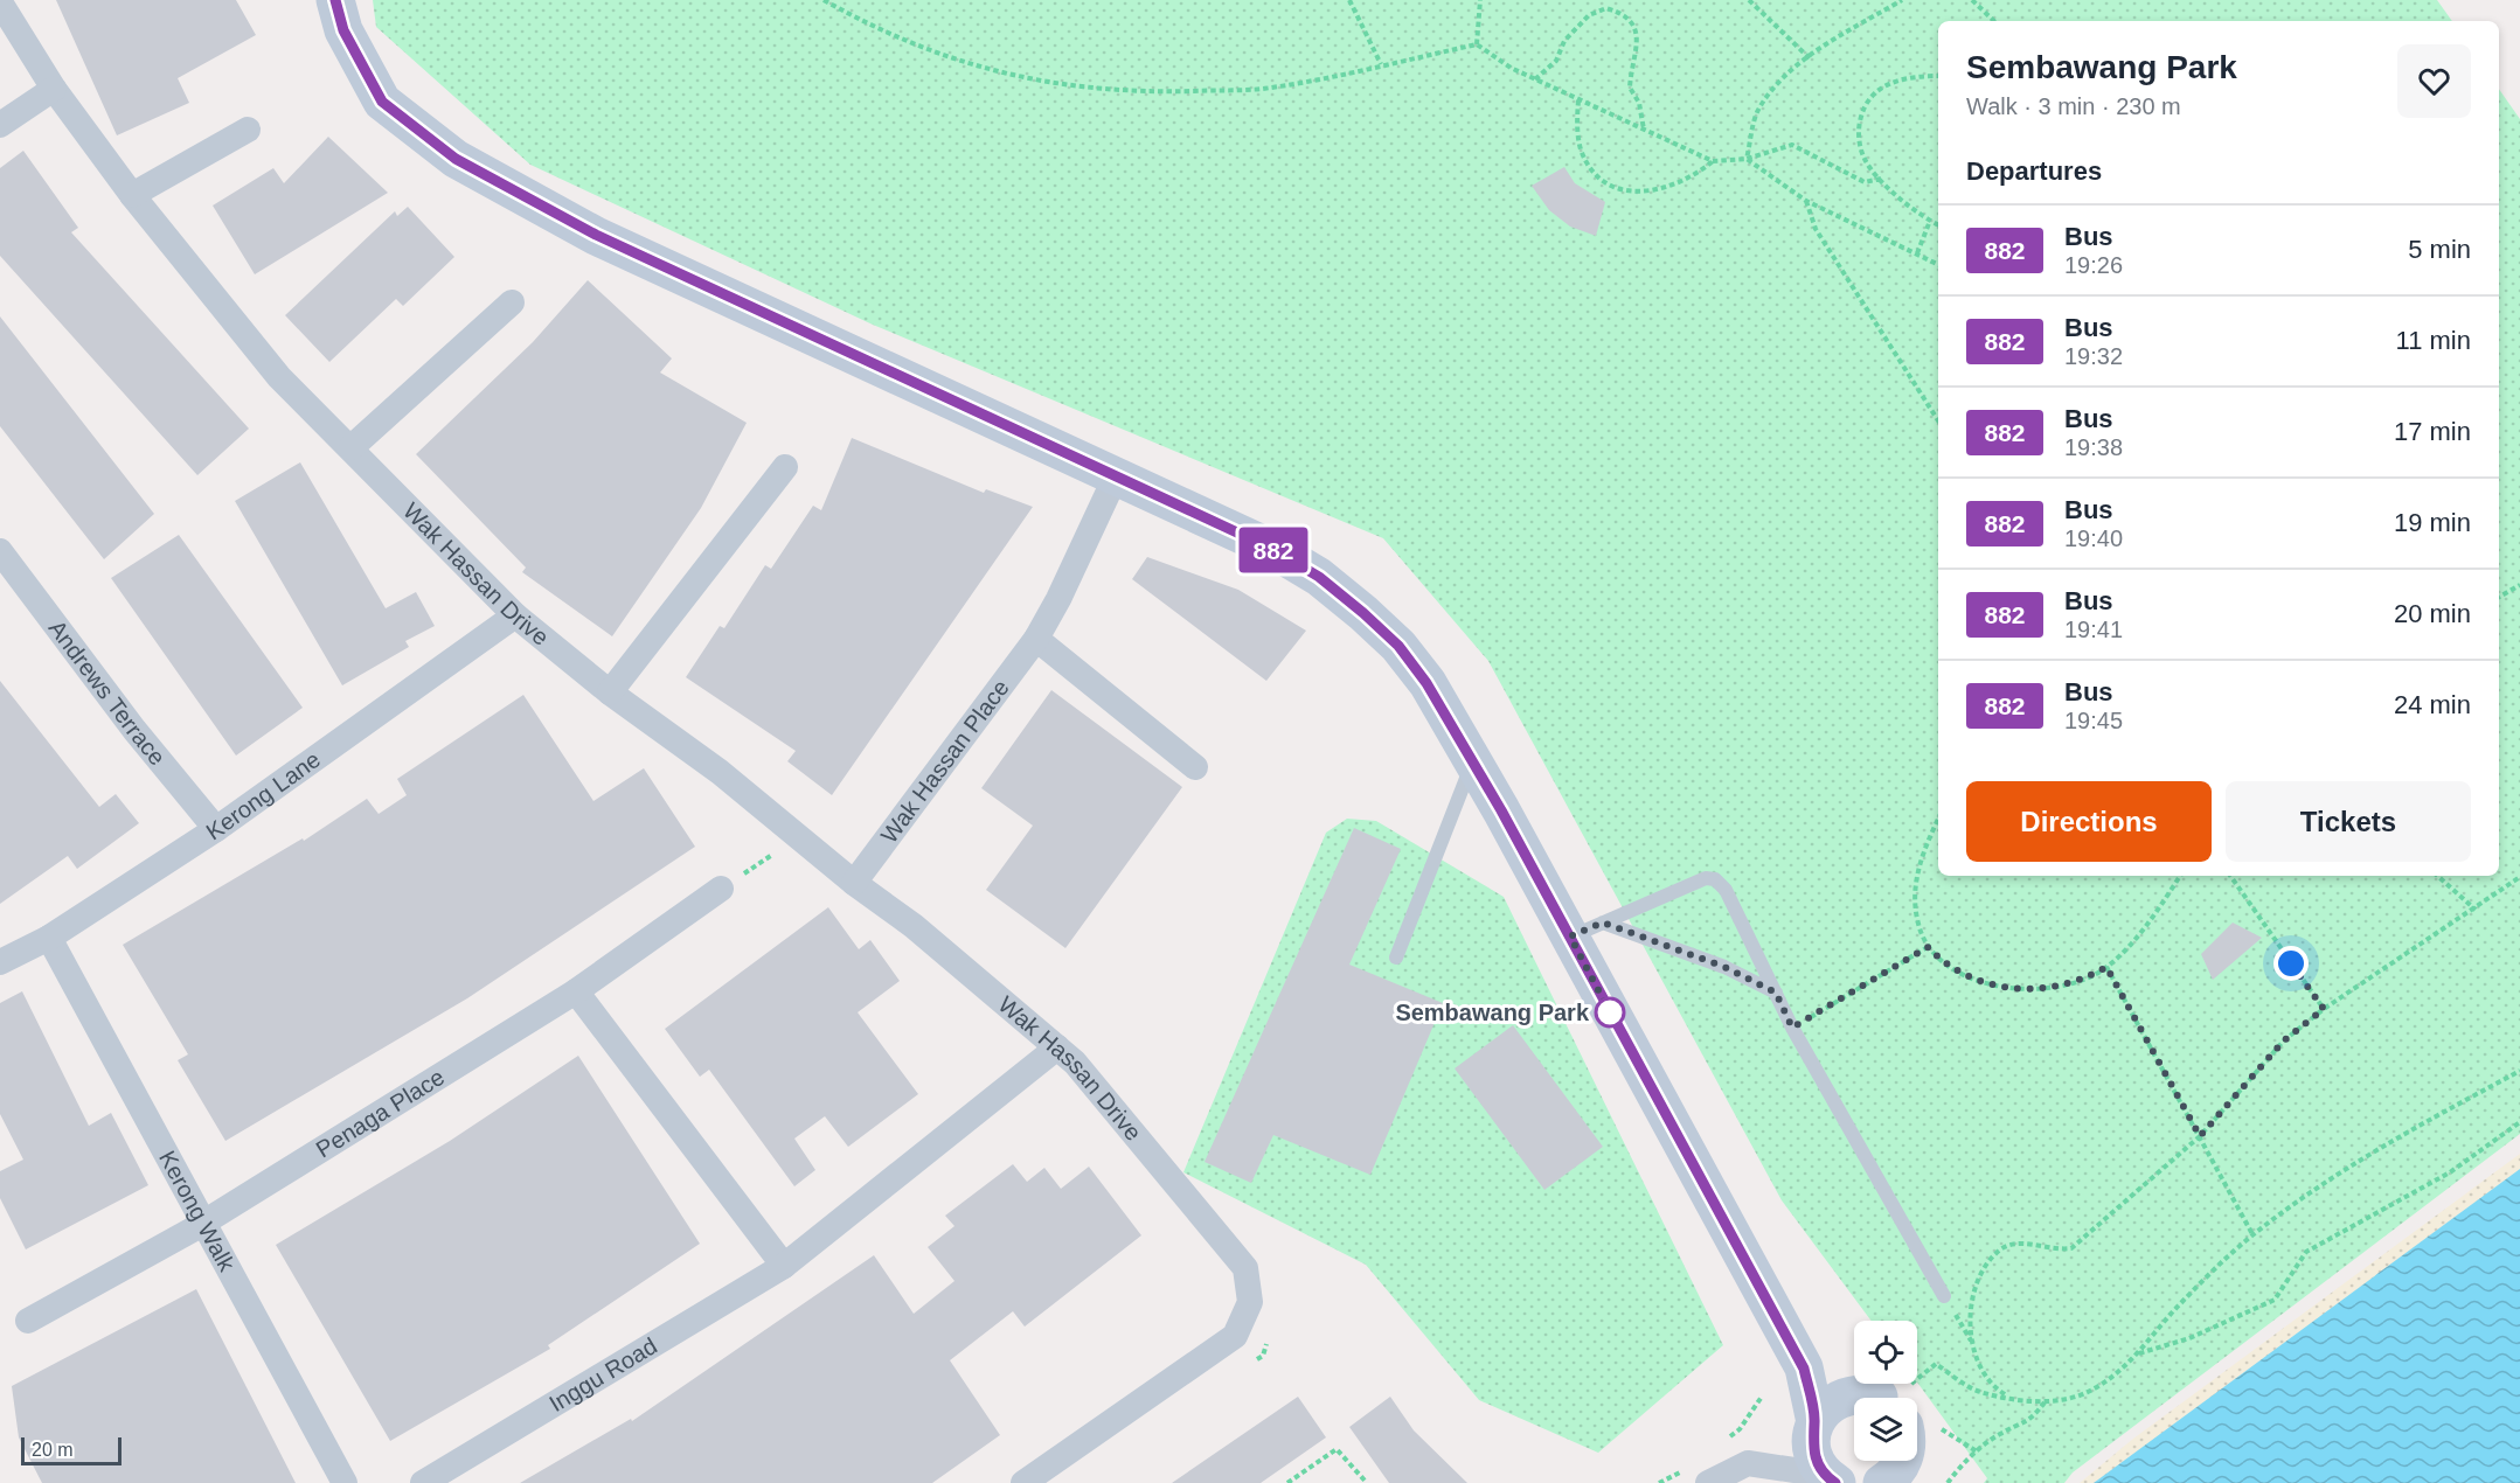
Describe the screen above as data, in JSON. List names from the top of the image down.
{
  "streets": {
    "street": [
      "Wak Hassan Drive",
      "Andrews Terrace",
      "Wak Hassan Place",
      "Kerong Lane",
      "Penaga Place",
      "Kerong Walk",
      "Inggu Road"
    ]
  },
  "crossings": [
    ["Wak Hassan Drive", "Wak Hassan Place"],
    ["Wak Hassan Drive", "Kerong Lane"],
    ["Wak Hassan Drive", "Inggu Road"],
    ["Andrews Terrace", "Kerong Lane"],
    ["Kerong Lane", "Kerong Walk"],
    ["Penaga Place", "Kerong Walk"]
  ],
  "places": ["Sembawang Park"],
  "lines": ["bus line 882"],
  "scale_bar": "20 m",
  "page": {
    "on_map": "882",
    "heading": [
      ["Sembawang Park", "Walk · 3 min · 230 m"],
      "Departures"
    ],
    "list": [
      {
        "mark": "882",
        "name": "Bus",
        "note": "19:26",
        "value": "5 min"
      },
      {
        "mark": "882",
        "name": "Bus",
        "note": "19:32",
        "value": "11 min"
      },
      {
        "mark": "882",
        "name": "Bus",
        "note": "19:38",
        "value": "17 min"
      },
      {
        "mark": "882",
        "name": "Bus",
        "note": "19:40",
        "value": "19 min"
      },
      {
        "mark": "882",
        "name": "Bus",
        "note": "19:41",
        "value": "20 min"
      },
      {
        "mark": "882",
        "name": "Bus",
        "note": "19:45",
        "value": "24 min"
      }
    ],
    "buttons": ["Directions", "Tickets"],
    "scale": "20 m"
  }
}
